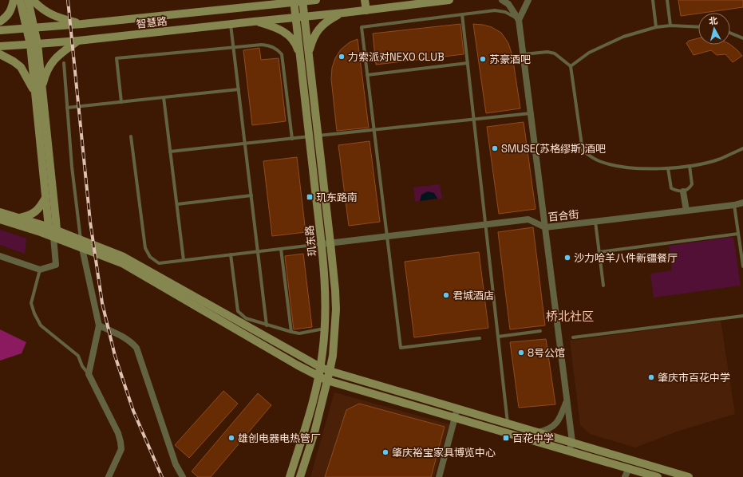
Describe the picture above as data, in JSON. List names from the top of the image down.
{
  "streets": {
    "main road": ["智慧路", "玑东路"],
    "street": ["百合街"]
  },
  "crossings": [
    ["智慧路", "玑东路"],
    ["百合街", "玑东路"]
  ],
  "districts": ["桥北社区"],
  "places": {
    "other": [
      "力索派对NEXO CLUB",
      "苏豪酒吧",
      "SMUSE(苏格缪斯)酒吧",
      "沙力哈羊八件新疆餐厅",
      "君城酒店",
      "8号公馆",
      "肇庆市百花中学",
      "雄创电器电热管厂",
      "肇庆裕宝家具博览中心"
    ],
    "transit": ["玑东路南", "百花中学"]
  },
  "north": "top"
}
